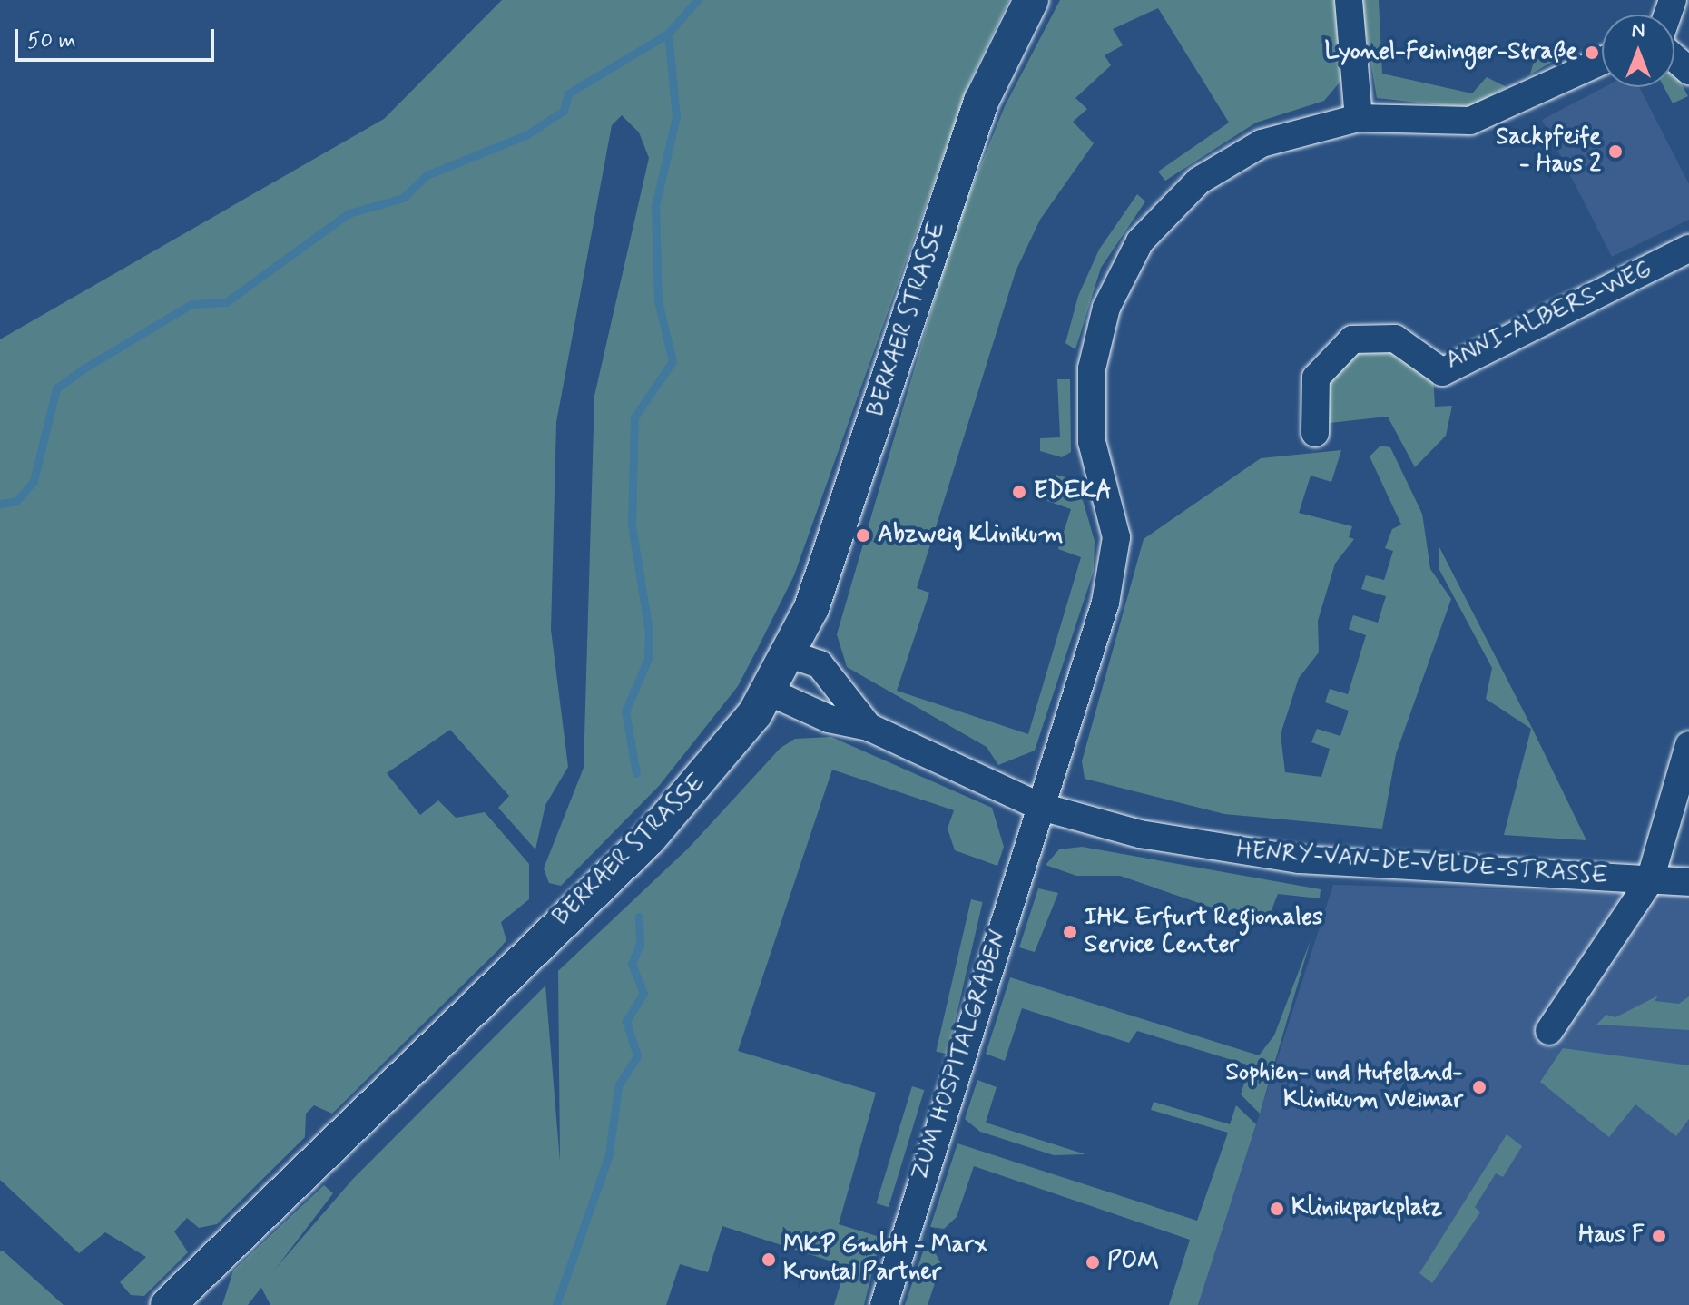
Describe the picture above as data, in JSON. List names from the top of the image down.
{
  "streets": {
    "main road": ["BERKAER STRASSE"],
    "street": ["ANNI-ALBERS-WEG", "HENRY-VAN-DE-VELDE-STRASSE", "ZUM HOSPITALGRABEN"]
  },
  "crossings": [
    ["BERKAER STRASSE", "HENRY-VAN-DE-VELDE-STRASSE"],
    ["HENRY-VAN-DE-VELDE-STRASSE", "ZUM HOSPITALGRABEN"]
  ],
  "places": [
    "Lyonel-Feininger-Straße",
    "Sackpfeife - Haus 2",
    "EDEKA",
    "Abzweig Klinikum",
    "IHK Erfurt Regionales Service Center",
    "Sophien- und Hufeland- Klinikum Weimar",
    "Klinikparkplatz",
    "Haus F",
    "MKP GmbH - Marx Krontal Partner",
    "POM"
  ],
  "scale_bar": "50 m",
  "north": "top"
}
